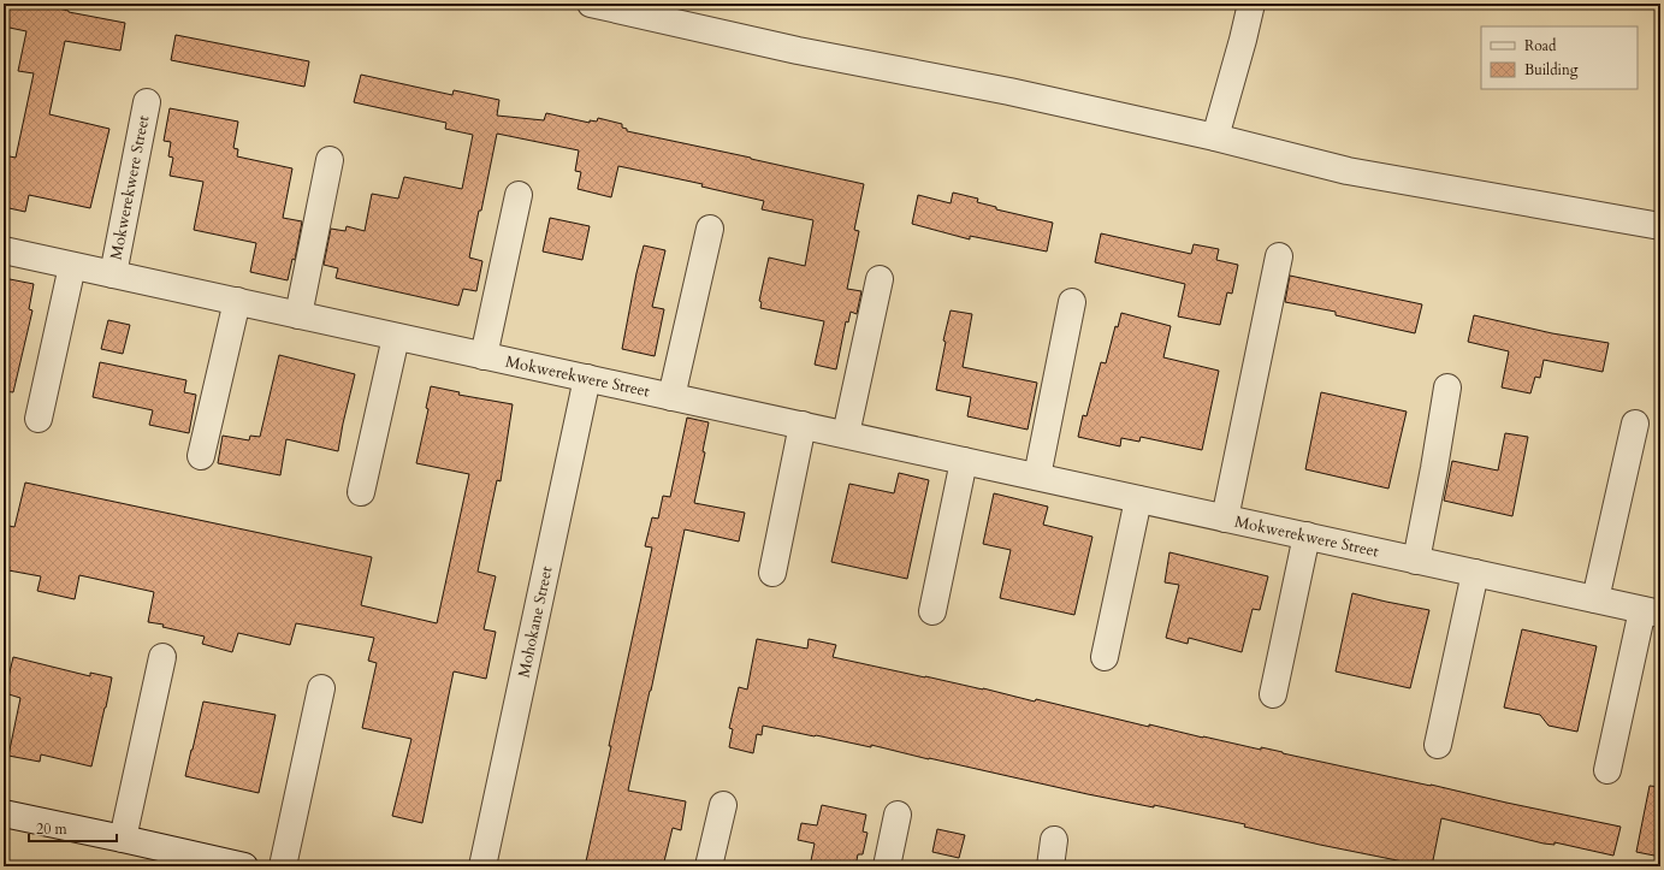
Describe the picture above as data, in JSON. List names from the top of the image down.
{
  "streets": {
    "street": ["Mokwerekwere Street", "Mohokane Street"]
  },
  "crossings": [
    ["Mokwerekwere Street", "Mohokane Street"]
  ],
  "legend": ["Road", "Building"],
  "scale_bar": "20 m"
}
